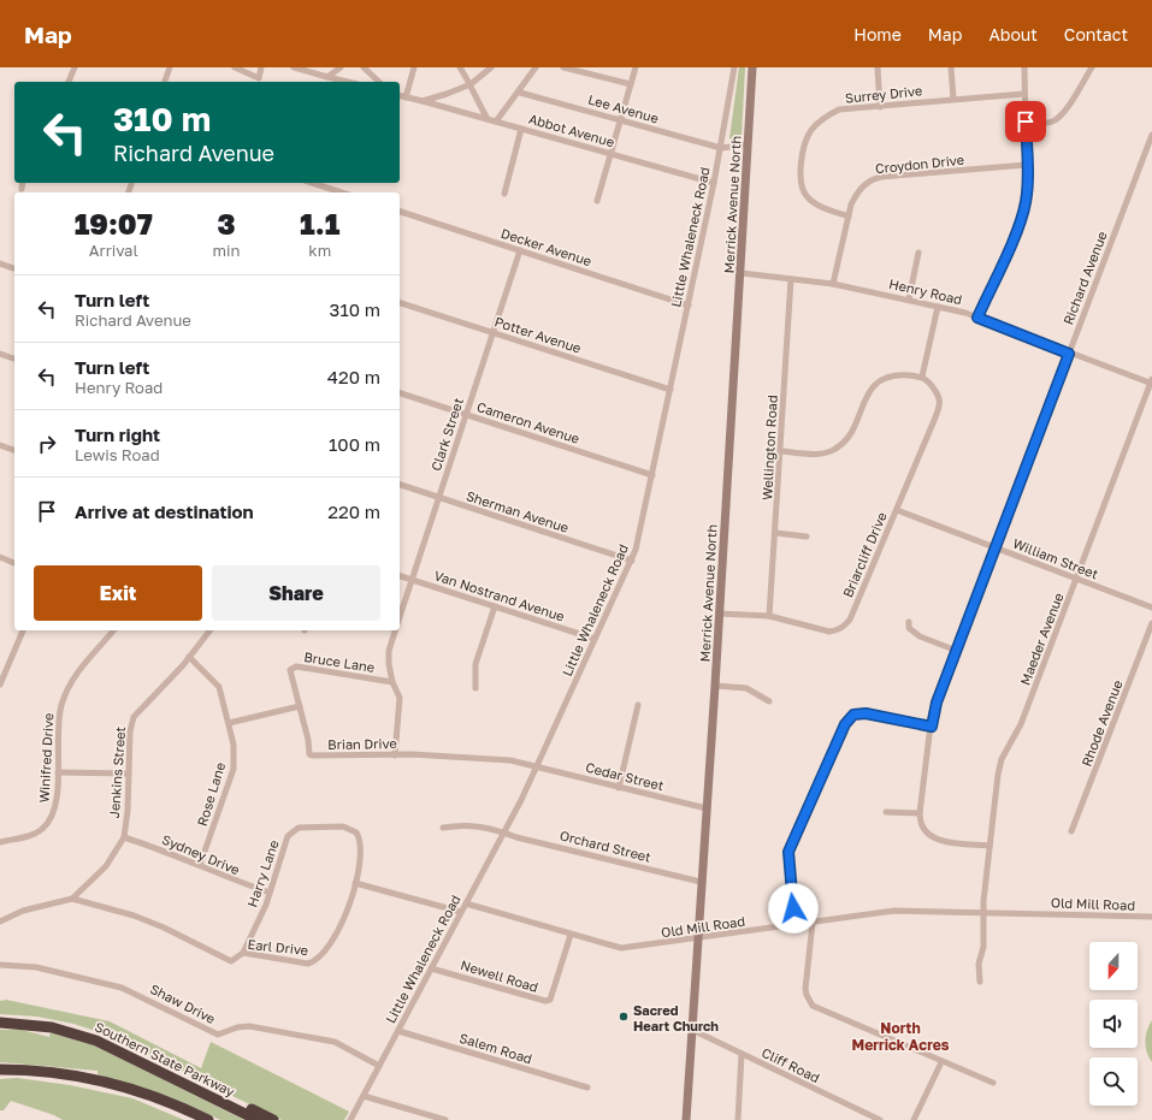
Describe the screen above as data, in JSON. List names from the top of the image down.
{
  "streets": {
    "highway": ["Southern State Parkway"],
    "main road": ["Merrick Avenue North"],
    "street": [
      "Surrey Drive",
      "Lee Avenue",
      "Abbot Avenue",
      "Croydon Drive",
      "Little Whaleneck Road",
      "Decker Avenue",
      "Richard Avenue",
      "Henry Road",
      "Potter Avenue",
      "Cameron Avenue",
      "Clark Street",
      "Wellington Road",
      "Sherman Avenue",
      "Briarcliff Drive",
      "William Street",
      "Van Nostrand Avenue",
      "Maeder Avenue",
      "Bruce Lane",
      "Rhode Avenue",
      "Brian Drive",
      "Winifred Drive",
      "Jenkins Street",
      "Cedar Street",
      "Rose Lane",
      "Orchard Street",
      "Sydney Drive",
      "Harry Lane",
      "Old Mill Road",
      "Earl Drive",
      "Newell Road",
      "Shaw Drive",
      "Salem Road",
      "Cliff Road"
    ]
  },
  "crossings": [
    ["Surrey Drive", "Croydon Drive"],
    ["Lee Avenue", "Little Whaleneck Road"],
    ["Abbot Avenue", "Little Whaleneck Road"],
    ["Croydon Drive", "Henry Road"],
    ["Merrick Avenue North", "Henry Road"],
    ["Merrick Avenue North", "Briarcliff Drive"],
    ["Merrick Avenue North", "Cedar Street"],
    ["Merrick Avenue North", "Orchard Street"],
    ["Merrick Avenue North", "Old Mill Road"],
    ["Merrick Avenue North", "Cliff Road"],
    ["Little Whaleneck Road", "Decker Avenue"],
    ["Little Whaleneck Road", "Potter Avenue"],
    ["Little Whaleneck Road", "Cameron Avenue"],
    ["Little Whaleneck Road", "Sherman Avenue"],
    ["Little Whaleneck Road", "Van Nostrand Avenue"],
    ["Little Whaleneck Road", "Brian Drive"],
    ["Little Whaleneck Road", "Cedar Street"],
    ["Little Whaleneck Road", "Orchard Street"],
    ["Little Whaleneck Road", "Old Mill Road"],
    ["Little Whaleneck Road", "Newell Road"],
    ["Little Whaleneck Road", "Shaw Drive"],
    ["Little Whaleneck Road", "Salem Road"],
    ["Decker Avenue", "Clark Street"],
    ["Richard Avenue", "Henry Road"],
    ["Richard Avenue", "William Street"],
    ["Henry Road", "Wellington Road"],
    ["Henry Road", "Maeder Avenue"],
    ["Potter Avenue", "Clark Street"],
    ["Cameron Avenue", "Clark Street"],
    ["Clark Street", "Sherman Avenue"],
    ["Clark Street", "Van Nostrand Avenue"],
    ["Clark Street", "Bruce Lane"],
    ["Clark Street", "Brian Drive"],
    ["Wellington Road", "Briarcliff Drive"],
    ["Briarcliff Drive", "William Street"],
    ["William Street", "Maeder Avenue"],
    ["Maeder Avenue", "Old Mill Road"],
    ["Bruce Lane", "Brian Drive"],
    ["Brian Drive", "Cedar Street"],
    ["Jenkins Street", "Rose Lane"],
    ["Jenkins Street", "Sydney Drive"],
    ["Jenkins Street", "Earl Drive"],
    ["Rose Lane", "Sydney Drive"],
    ["Sydney Drive", "Harry Lane"],
    ["Harry Lane", "Earl Drive"],
    ["Old Mill Road", "Newell Road"]
  ],
  "districts": ["North Merrick Acres"],
  "places": ["Sacred Heart Church"],
  "north": "bottom",
  "page": {
    "header": "Map",
    "nav": [
      "Home",
      "Map",
      "About",
      "Contact"
    ],
    "turn": ["310 m", "Richard Avenue"],
    "eta": [
      "19:07",
      "Arrival",
      "3",
      "min",
      "1.1",
      "km"
    ],
    "list": [
      {
        "name": "Turn left",
        "note": "Richard Avenue",
        "value": "310 m"
      },
      {
        "name": "Turn left",
        "note": "Henry Road",
        "value": "420 m"
      },
      {
        "name": "Turn right",
        "note": "Lewis Road",
        "value": "100 m"
      },
      {
        "name": "Arrive at destination",
        "value": "220 m"
      }
    ],
    "buttons": ["Exit", "Share"]
  }
}
